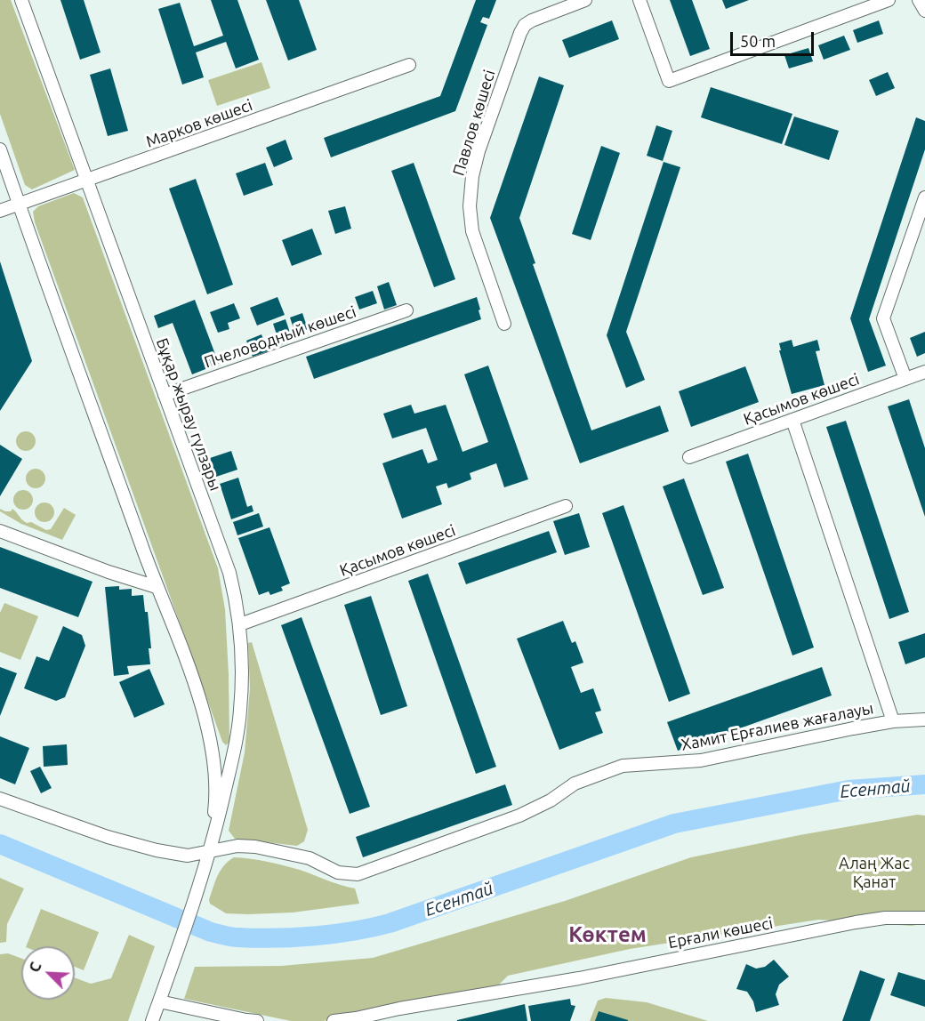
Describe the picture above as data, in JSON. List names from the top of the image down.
{
  "streets": {
    "street": [
      "Павлов көшесі",
      "Марков көшесі",
      "Пчеловодный көшесі",
      "Қасымов көшесі",
      "Бұқар жырау гүлзары",
      "Хамит Ерғалиев жағалауы",
      "Ерғали көшесі"
    ]
  },
  "crossings": [
    ["Марков көшесі", "Бұқар жырау гүлзары"],
    ["Пчеловодный көшесі", "Бұқар жырау гүлзары"],
    ["Қасымов көшесі", "Бұқар жырау гүлзары"],
    ["Бұқар жырау гүлзары", "Хамит Ерғалиев жағалауы"]
  ],
  "districts": ["Көктем"],
  "water": ["Есентай"],
  "parks": ["Алаң Жас Қанат"],
  "scale_bar": "50 m",
  "north": "top left"
}
